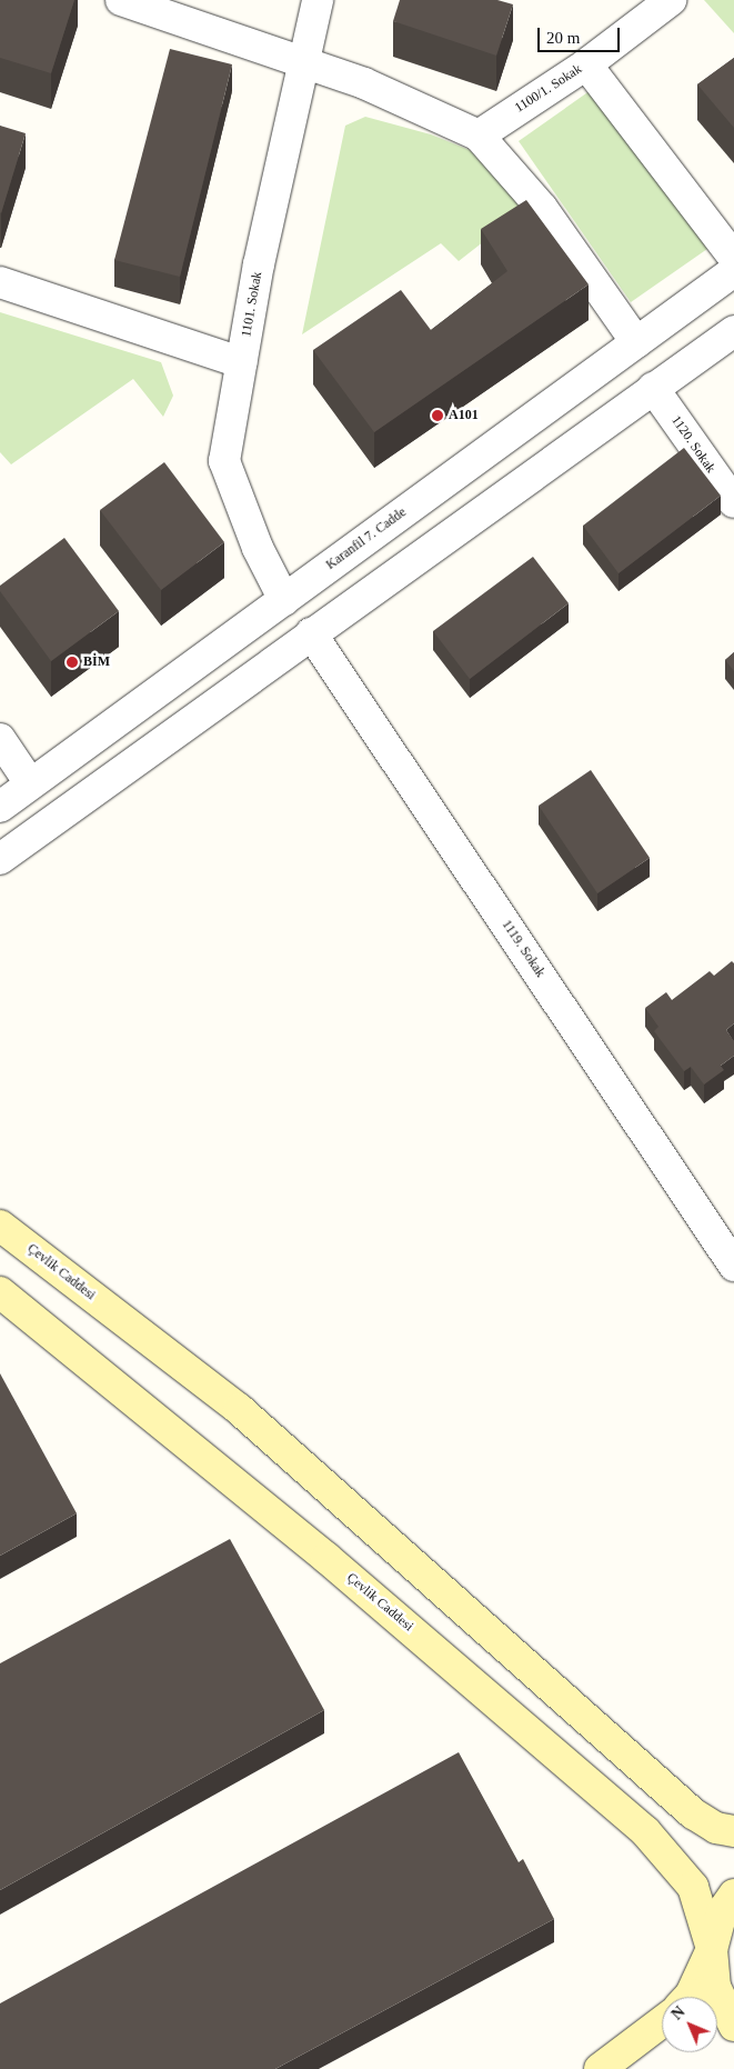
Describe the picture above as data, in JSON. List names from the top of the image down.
{
  "streets": {
    "main road": ["Çevlik Caddesi"],
    "street": [
      "1100/1. Sokak",
      "1101. Sokak",
      "1120. Sokak",
      "Karanfil 7. Cadde",
      "1119. Sokak"
    ]
  },
  "crossings": [
    ["1101. Sokak", "Karanfil 7. Cadde"]
  ],
  "places": ["A101", "BİM"],
  "scale_bar": "20 m",
  "north": "top left"
}
